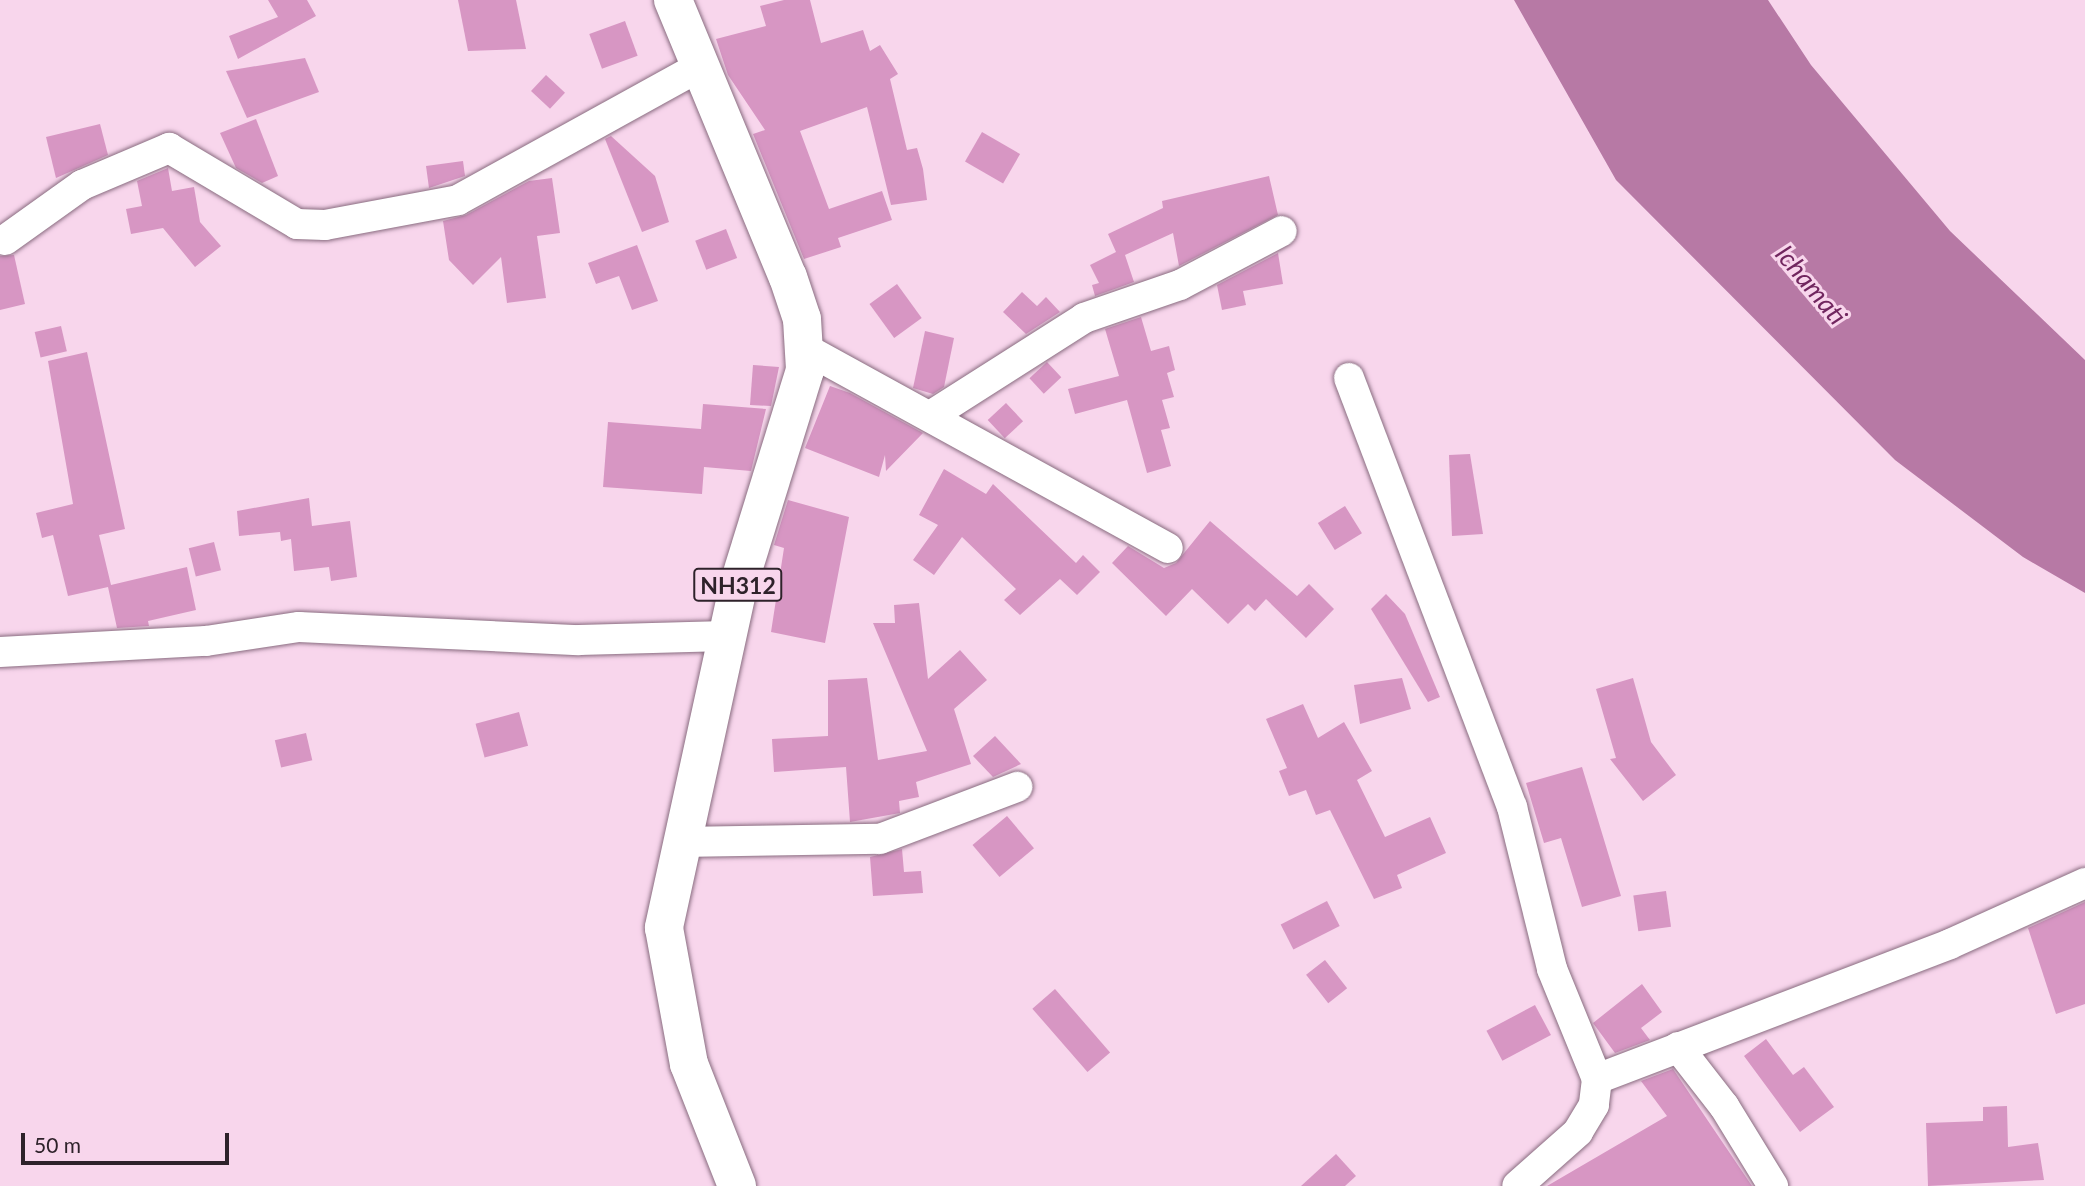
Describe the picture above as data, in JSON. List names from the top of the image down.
{
  "streets": {
    "highway": ["NH312"]
  },
  "water": ["Ichamati"],
  "scale_bar": "50 m"
}
